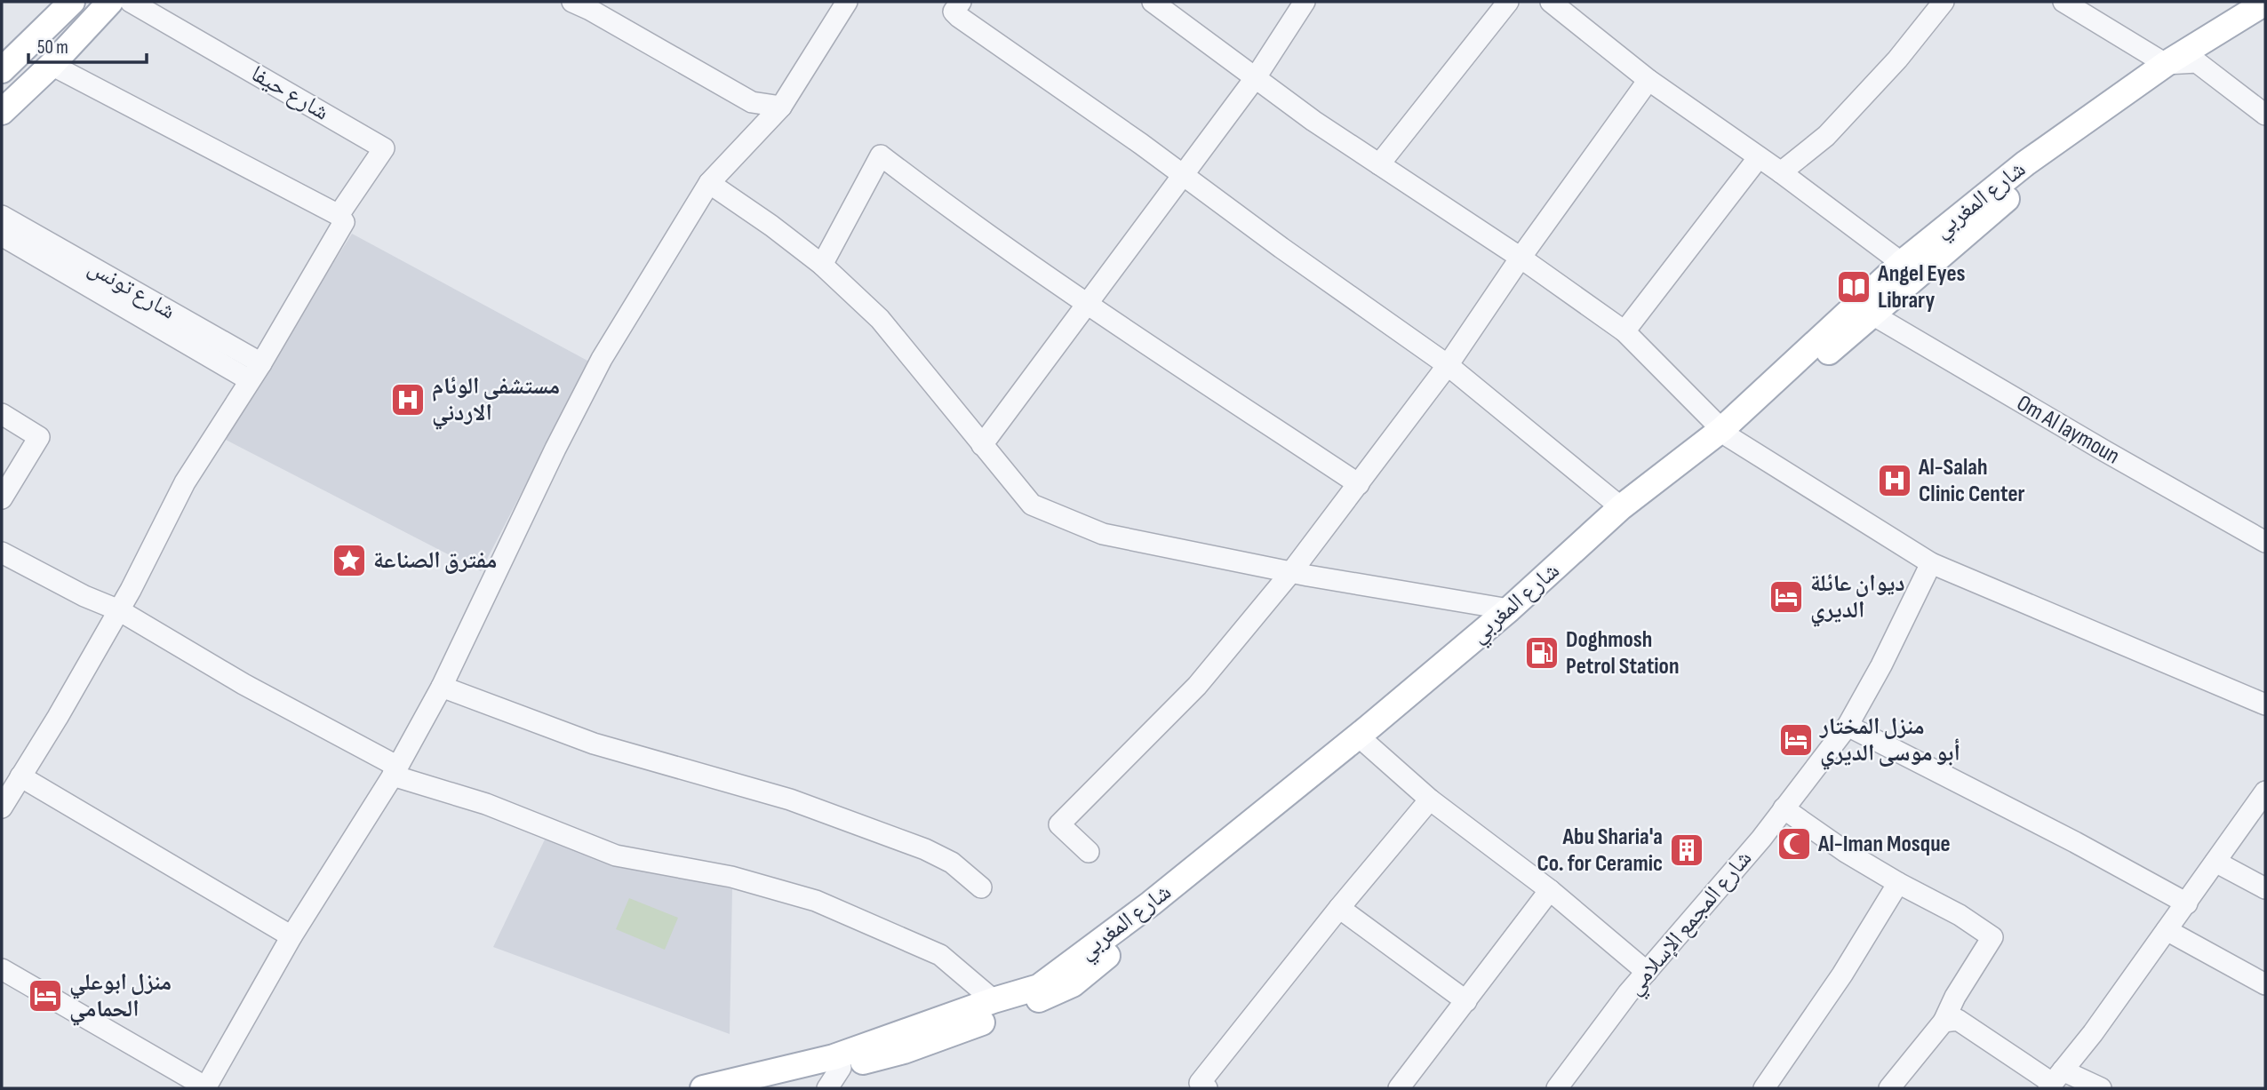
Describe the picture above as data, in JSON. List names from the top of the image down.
{
  "streets": {
    "main road": ["شارع المغربي"],
    "street": [
      "شارع حيفا",
      "شارع تونس",
      "Om Al laymoun",
      "شارع المجمع الإسلامي"
    ]
  },
  "crossings": [
    ["شارع المغربي", "Om Al laymoun"]
  ],
  "places": {
    "library": ["Angel Eyes Library"],
    "hospital": ["مستشفى الوئام الاردني", "Al-Salah Clinic Center"],
    "place": ["مفترق الصناعة"],
    "hotel": ["ديوان عائلة الديري", "منزل المختار أبو موسى الديري", "منزل ابوعلي الحمامي"],
    "fuel station": ["Doghmosh Petrol Station"],
    "mosque": ["Al-Iman Mosque"],
    "building": ["Abu Sharia'a Co. for Ceramic"]
  },
  "scale_bar": "50 m"
}
